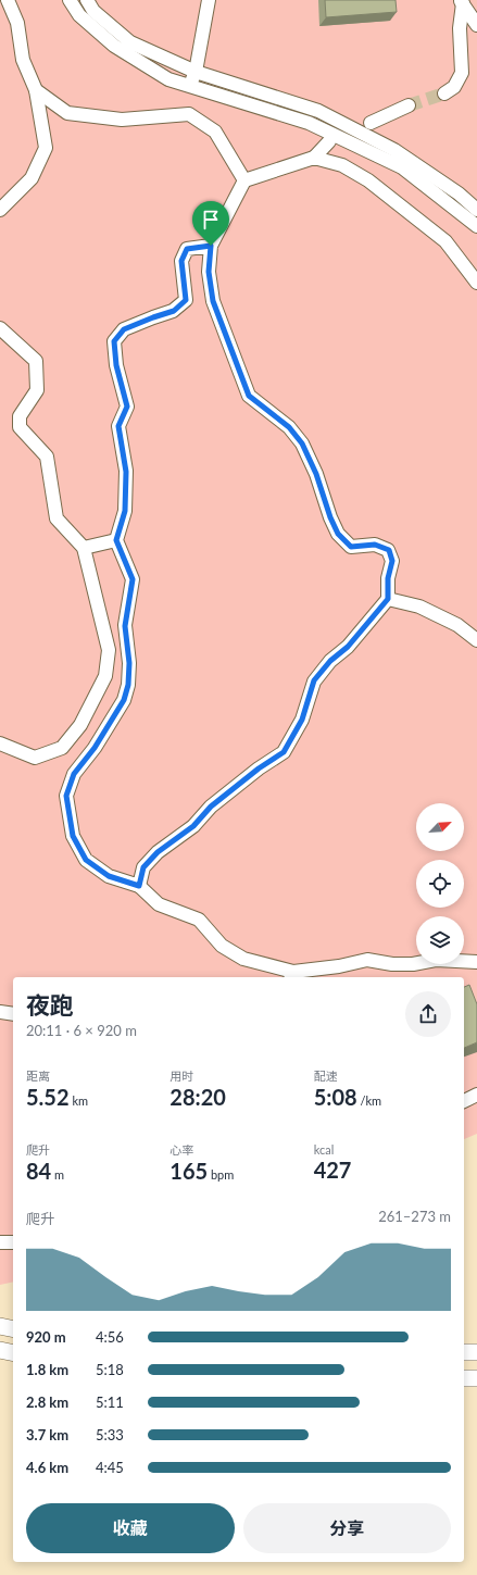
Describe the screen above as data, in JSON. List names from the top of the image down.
{
  "north": "top right",
  "page": {
    "heading": ["夜跑", "20:11 · 6 × 920 m"],
    "stats": [
      ["距离", "5.52 km"],
      ["用时", "28:20"],
      ["配速", "5:08 /km"],
      ["爬升", "84 m"],
      ["心率", "165 bpm"],
      ["kcal", "427"]
    ],
    "chart": ["爬升", "261–273 m"],
    "list": [
      {
        "name": "920 m",
        "note": "4:56"
      },
      {
        "name": "1.8 km",
        "note": "5:18"
      },
      {
        "name": "2.8 km",
        "note": "5:11"
      },
      {
        "name": "3.7 km",
        "note": "5:33"
      },
      {
        "name": "4.6 km",
        "note": "4:45"
      }
    ],
    "buttons": ["收藏", "分享"]
  }
}
